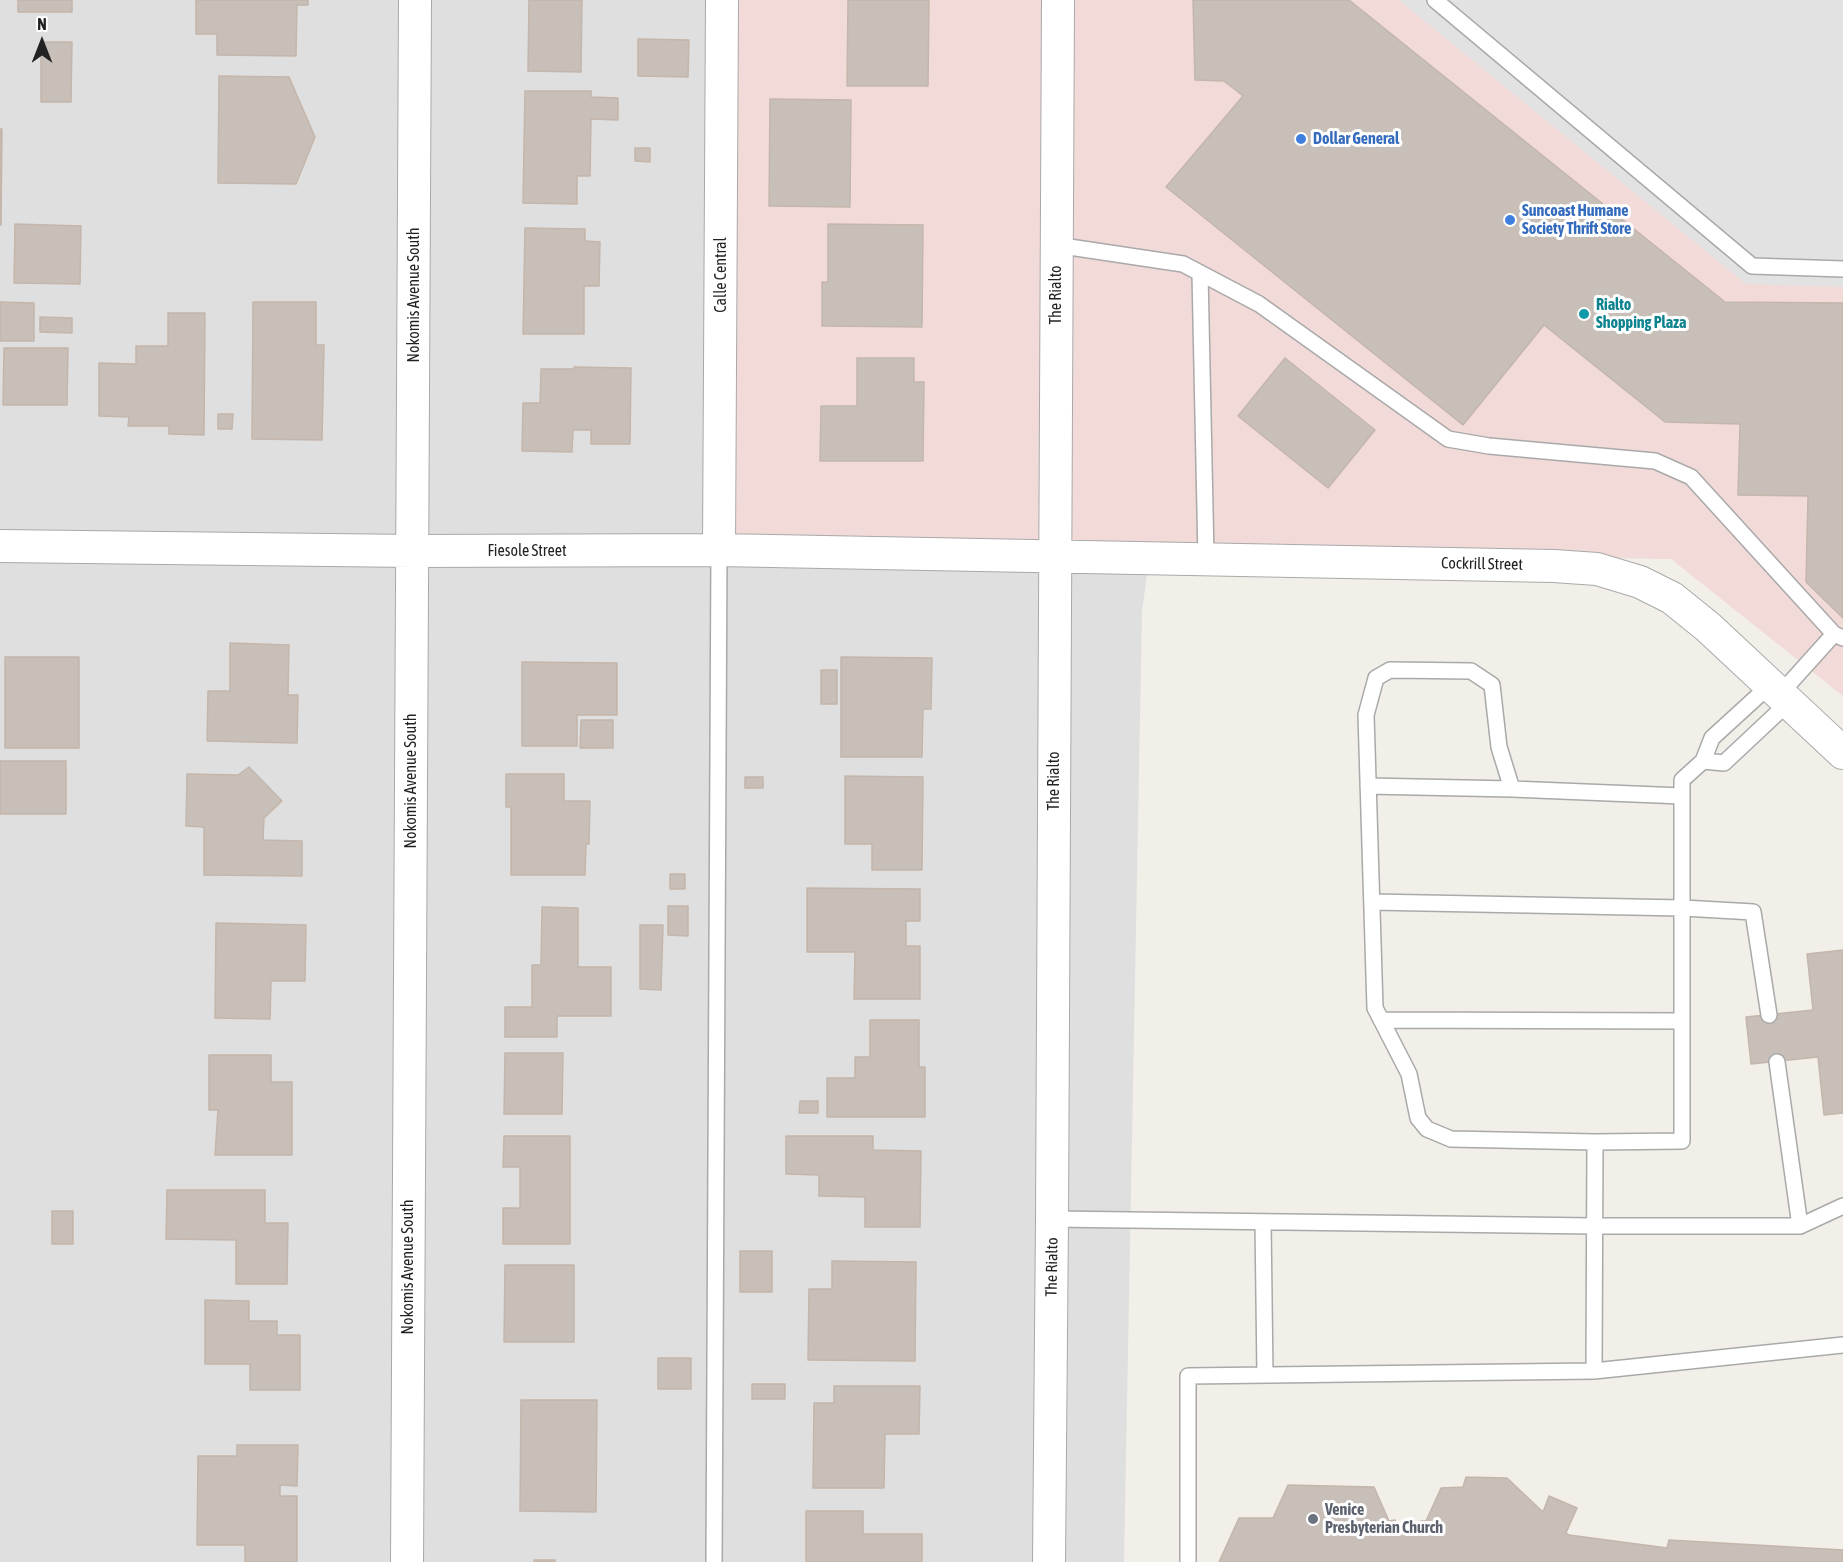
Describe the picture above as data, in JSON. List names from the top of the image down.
{
  "streets": {
    "street": [
      "Calle Central",
      "Nokomis Avenue South",
      "The Rialto",
      "Fiesole Street",
      "Cockrill Street"
    ]
  },
  "crossings": [
    ["Calle Central", "Fiesole Street"],
    ["Nokomis Avenue South", "Fiesole Street"],
    ["The Rialto", "Fiesole Street"],
    ["The Rialto", "Cockrill Street"],
    ["Fiesole Street", "Cockrill Street"]
  ],
  "places": [
    "Dollar General",
    "Suncoast Humane Society Thrift Store",
    "Rialto Shopping Plaza",
    "Venice Presbyterian Church"
  ],
  "north": "top"
}
